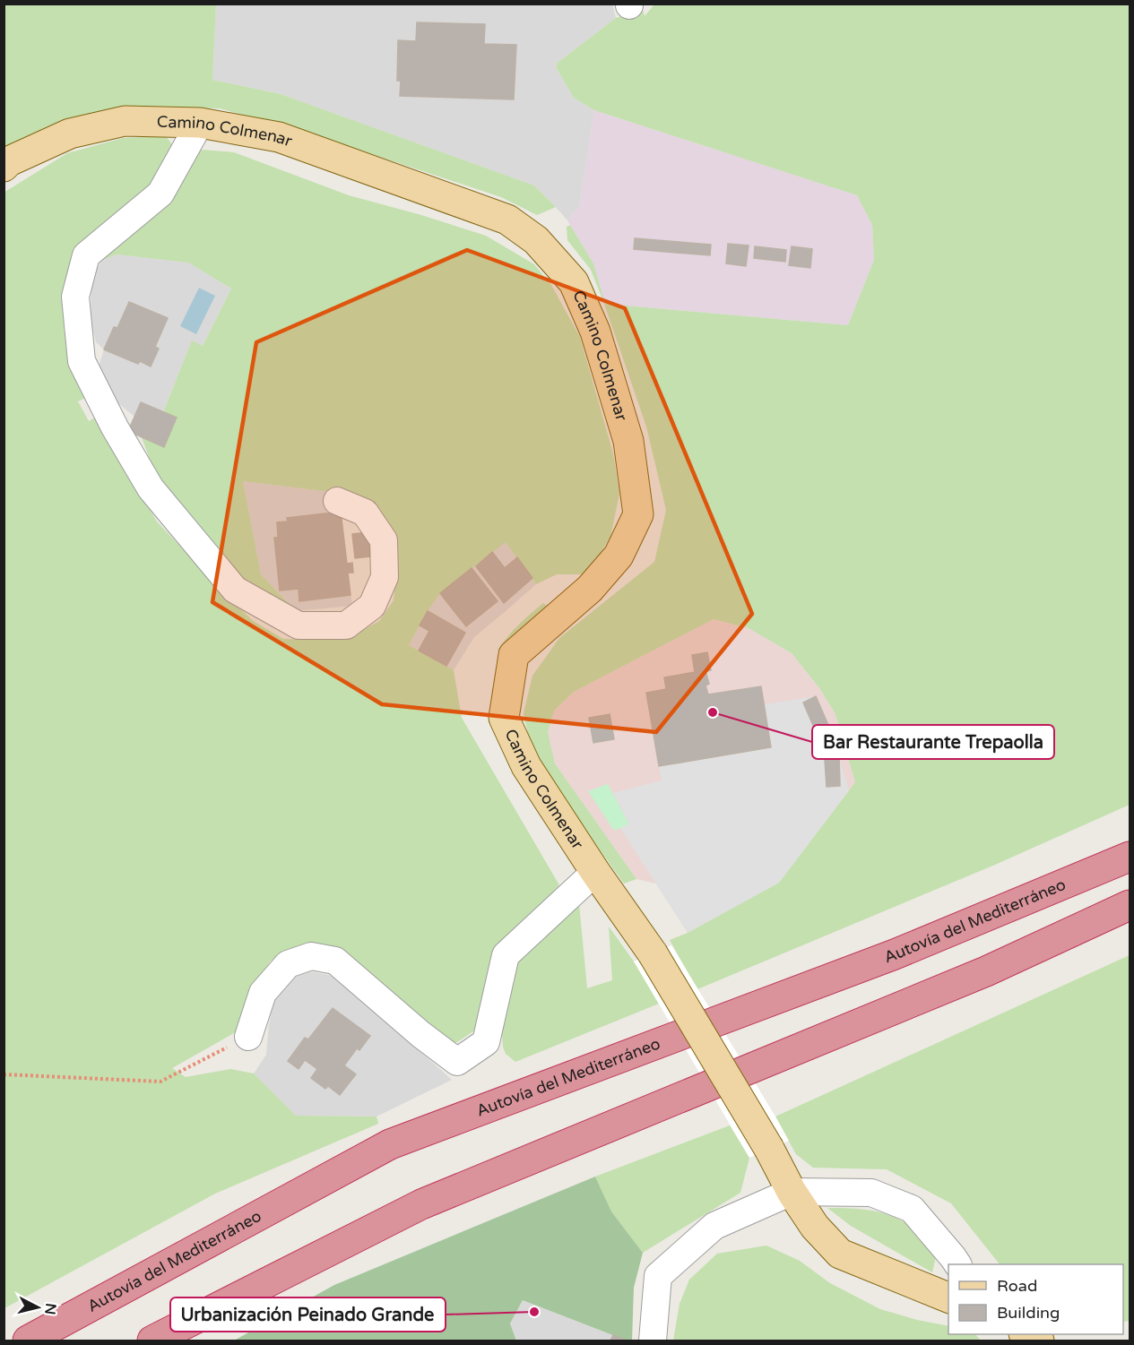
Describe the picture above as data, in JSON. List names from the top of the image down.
{
  "streets": {
    "highway": ["Autovía del Mediterráneo"],
    "main road": ["Camino Colmenar"]
  },
  "places": ["Bar Restaurante Trepaolla", "Urbanización Peinado Grande"],
  "legend": ["Road", "Building"],
  "north": "right"
}
